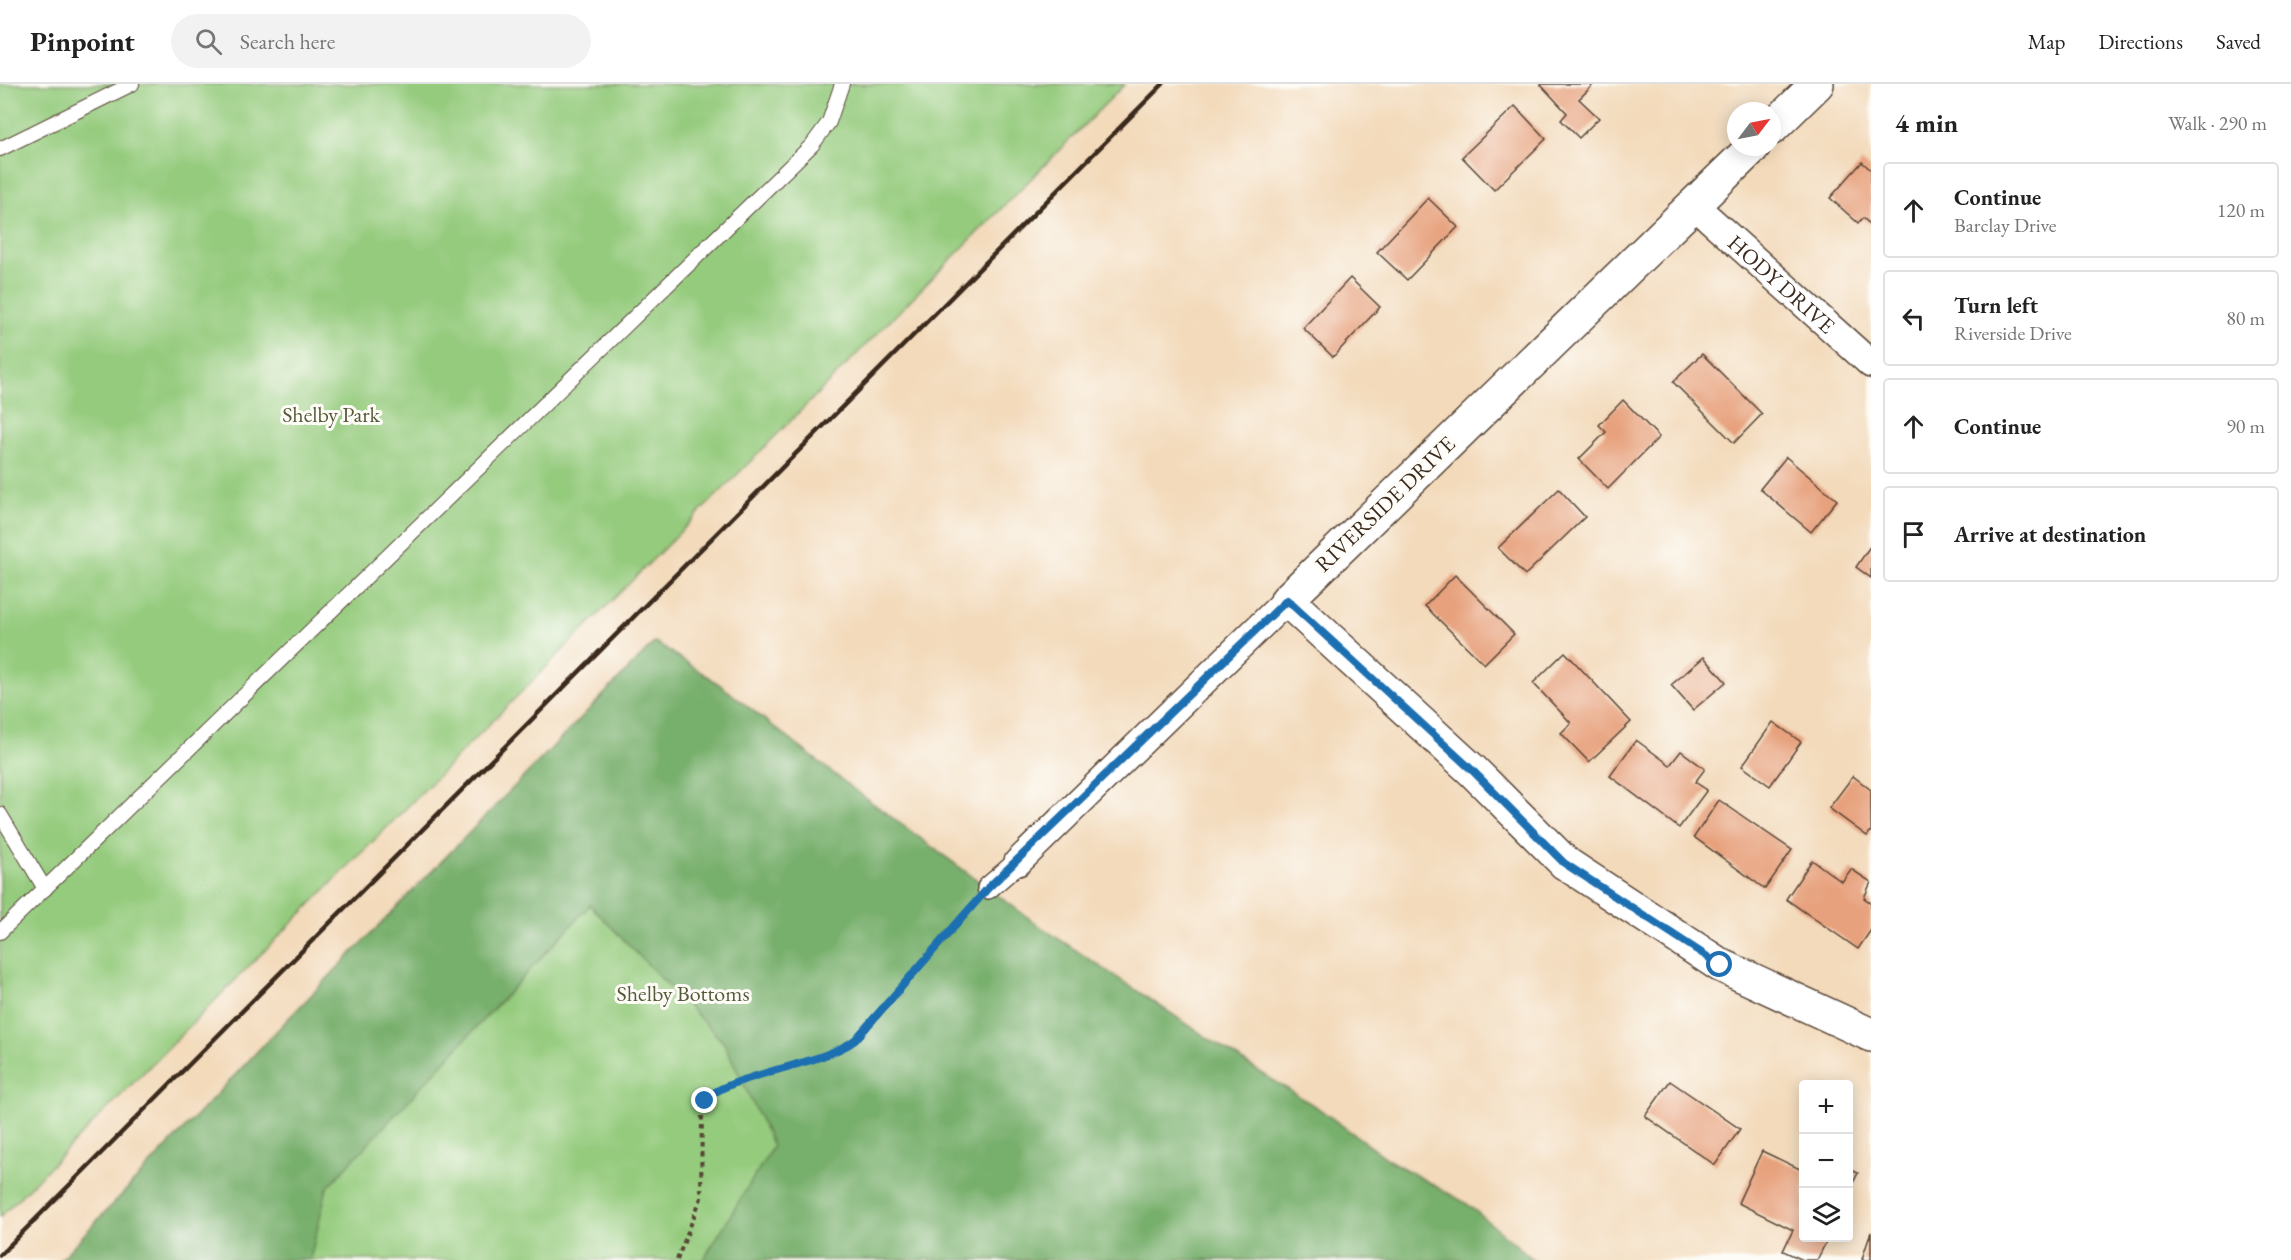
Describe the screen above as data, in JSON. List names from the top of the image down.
{
  "streets": {
    "street": ["HODY DRIVE", "RIVERSIDE DRIVE"]
  },
  "crossings": [
    ["HODY DRIVE", "RIVERSIDE DRIVE"]
  ],
  "parks": ["Shelby Park", "Shelby Bottoms"],
  "north": "top right",
  "page": {
    "header": "Pinpoint",
    "search": "Search here",
    "nav": ["Map", "Directions", "Saved"],
    "heading": ["4 min", "Walk · 290 m"],
    "list": [
      ["Continue", "Barclay Drive", "120 m"],
      ["Turn left", "Riverside Drive", "80 m"],
      ["Continue", "90 m"],
      "Arrive at destination"
    ],
    "map_buttons": ["+", "−"]
  }
}
